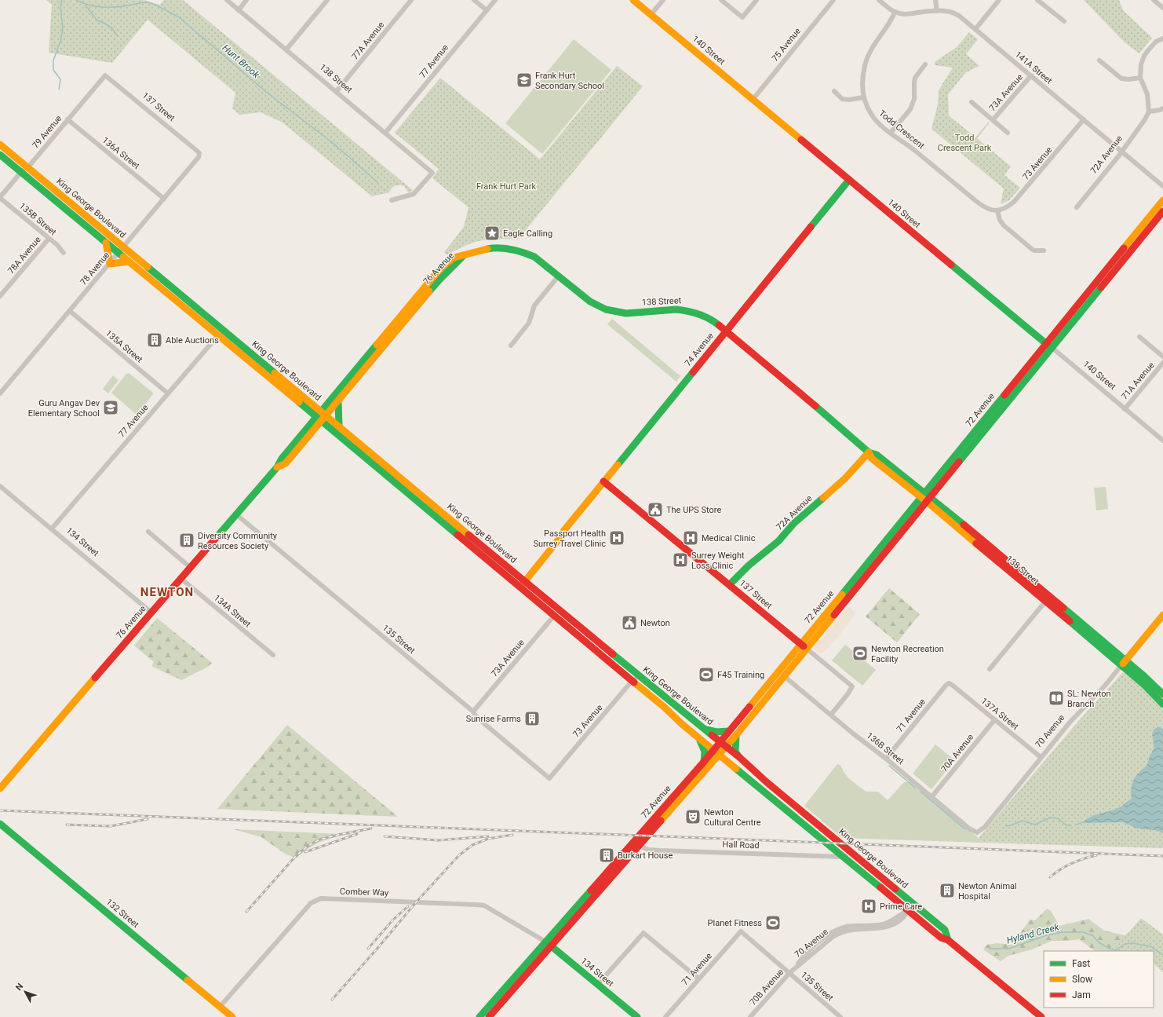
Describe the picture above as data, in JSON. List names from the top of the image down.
{
  "streets": {
    "main road": [
      "140 Street",
      "138 Street",
      "137 Street",
      "72A Avenue",
      "King George Boulevard",
      "76 Avenue",
      "74 Avenue",
      "72 Avenue",
      "134 Street",
      "70 Avenue",
      "132 Street"
    ],
    "street": [
      "77A Avenue",
      "75 Avenue",
      "77 Avenue",
      "141A Street",
      "73A Avenue",
      "Todd Crescent",
      "79 Avenue",
      "136A Street",
      "73 Avenue",
      "135B Street",
      "78A Avenue",
      "78 Avenue",
      "135A Street",
      "71A Avenue",
      "134A Street",
      "135 Street",
      "137A Street",
      "71 Avenue",
      "136B Street",
      "70A Avenue",
      "Hall Road",
      "Comber Way",
      "70B Avenue"
    ]
  },
  "crossings": [
    ["77A Avenue", "138 Street"],
    ["75 Avenue", "140 Street"],
    ["140 Street", "74 Avenue"],
    ["140 Street", "71A Avenue"],
    ["140 Street", "72 Avenue"],
    ["77 Avenue", "138 Street"],
    ["77 Avenue", "King George Boulevard"],
    ["77 Avenue", "135A Street"],
    ["77 Avenue", "134 Street"],
    ["141A Street", "73A Avenue"],
    ["141A Street", "Todd Crescent"],
    ["141A Street", "72A Avenue"],
    ["141A Street", "73 Avenue"],
    ["138 Street", "72A Avenue"],
    ["138 Street", "76 Avenue"],
    ["138 Street", "74 Avenue"],
    ["138 Street", "72 Avenue"],
    ["138 Street", "70 Avenue"],
    ["73A Avenue", "King George Boulevard"],
    ["73A Avenue", "135 Street"],
    ["137 Street", "79 Avenue"],
    ["137 Street", "72A Avenue"],
    ["137 Street", "78 Avenue"],
    ["137 Street", "74 Avenue"],
    ["137 Street", "72 Avenue"],
    ["137 Street", "136B Street"],
    ["Todd Crescent", "73 Avenue"],
    ["79 Avenue", "136A Street"],
    ["79 Avenue", "King George Boulevard"],
    ["79 Avenue", "135B Street"],
    ["136A Street", "78 Avenue"],
    ["73 Avenue", "King George Boulevard"],
    ["73 Avenue", "135 Street"],
    ["King George Boulevard", "78 Avenue"],
    ["King George Boulevard", "76 Avenue"],
    ["King George Boulevard", "74 Avenue"],
    ["King George Boulevard", "72 Avenue"],
    ["King George Boulevard", "70 Avenue"],
    ["King George Boulevard", "Hall Road"],
    ["135B Street", "78A Avenue"],
    ["78 Avenue", "135A Street"],
    ["76 Avenue", "134 Street"],
    ["76 Avenue", "134A Street"],
    ["76 Avenue", "135 Street"],
    ["72 Avenue", "134 Street"],
    ["72 Avenue", "136B Street"],
    ["72 Avenue", "Hall Road"],
    ["72 Avenue", "Comber Way"],
    ["134 Street", "Comber Way"],
    ["135 Street", "71 Avenue"],
    ["135 Street", "70B Avenue"],
    ["137A Street", "71 Avenue"],
    ["137A Street", "70 Avenue"],
    ["137A Street", "70A Avenue"],
    ["71 Avenue", "136B Street"],
    ["70 Avenue", "136B Street"],
    ["70 Avenue", "70B Avenue"],
    ["136B Street", "70A Avenue"],
    ["Comber Way", "132 Street"]
  ],
  "districts": ["NEWTON"],
  "water": ["Hunt Brook", "Hyland Creek"],
  "parks": ["Todd Crescent Park", "Frank Hurt Park"],
  "places": {
    "school or university": ["Frank Hurt Secondary School", "Guru Angav Dev Elementary School"],
    "place": ["Eagle Calling"],
    "building": [
      "Able Auctions",
      "Diversity Community Resources Society",
      "Sunrise Farms",
      "Burkart House",
      "Newton Animal Hospital"
    ],
    "public building": ["The UPS Store", "Newton"],
    "hospital": [
      "Passport Health Surrey Travel Clinic",
      "Medical Clinic",
      "Surrey Weight Loss Clinic",
      "Prime Care"
    ],
    "sports": ["Newton Recreation Facility", "F45 Training", "Planet Fitness"],
    "library": ["SL: Newton Branch"],
    "theatre": ["Newton Cultural Centre"]
  },
  "legend": ["Fast", "Slow", "Jam"],
  "north": "top left"
}
